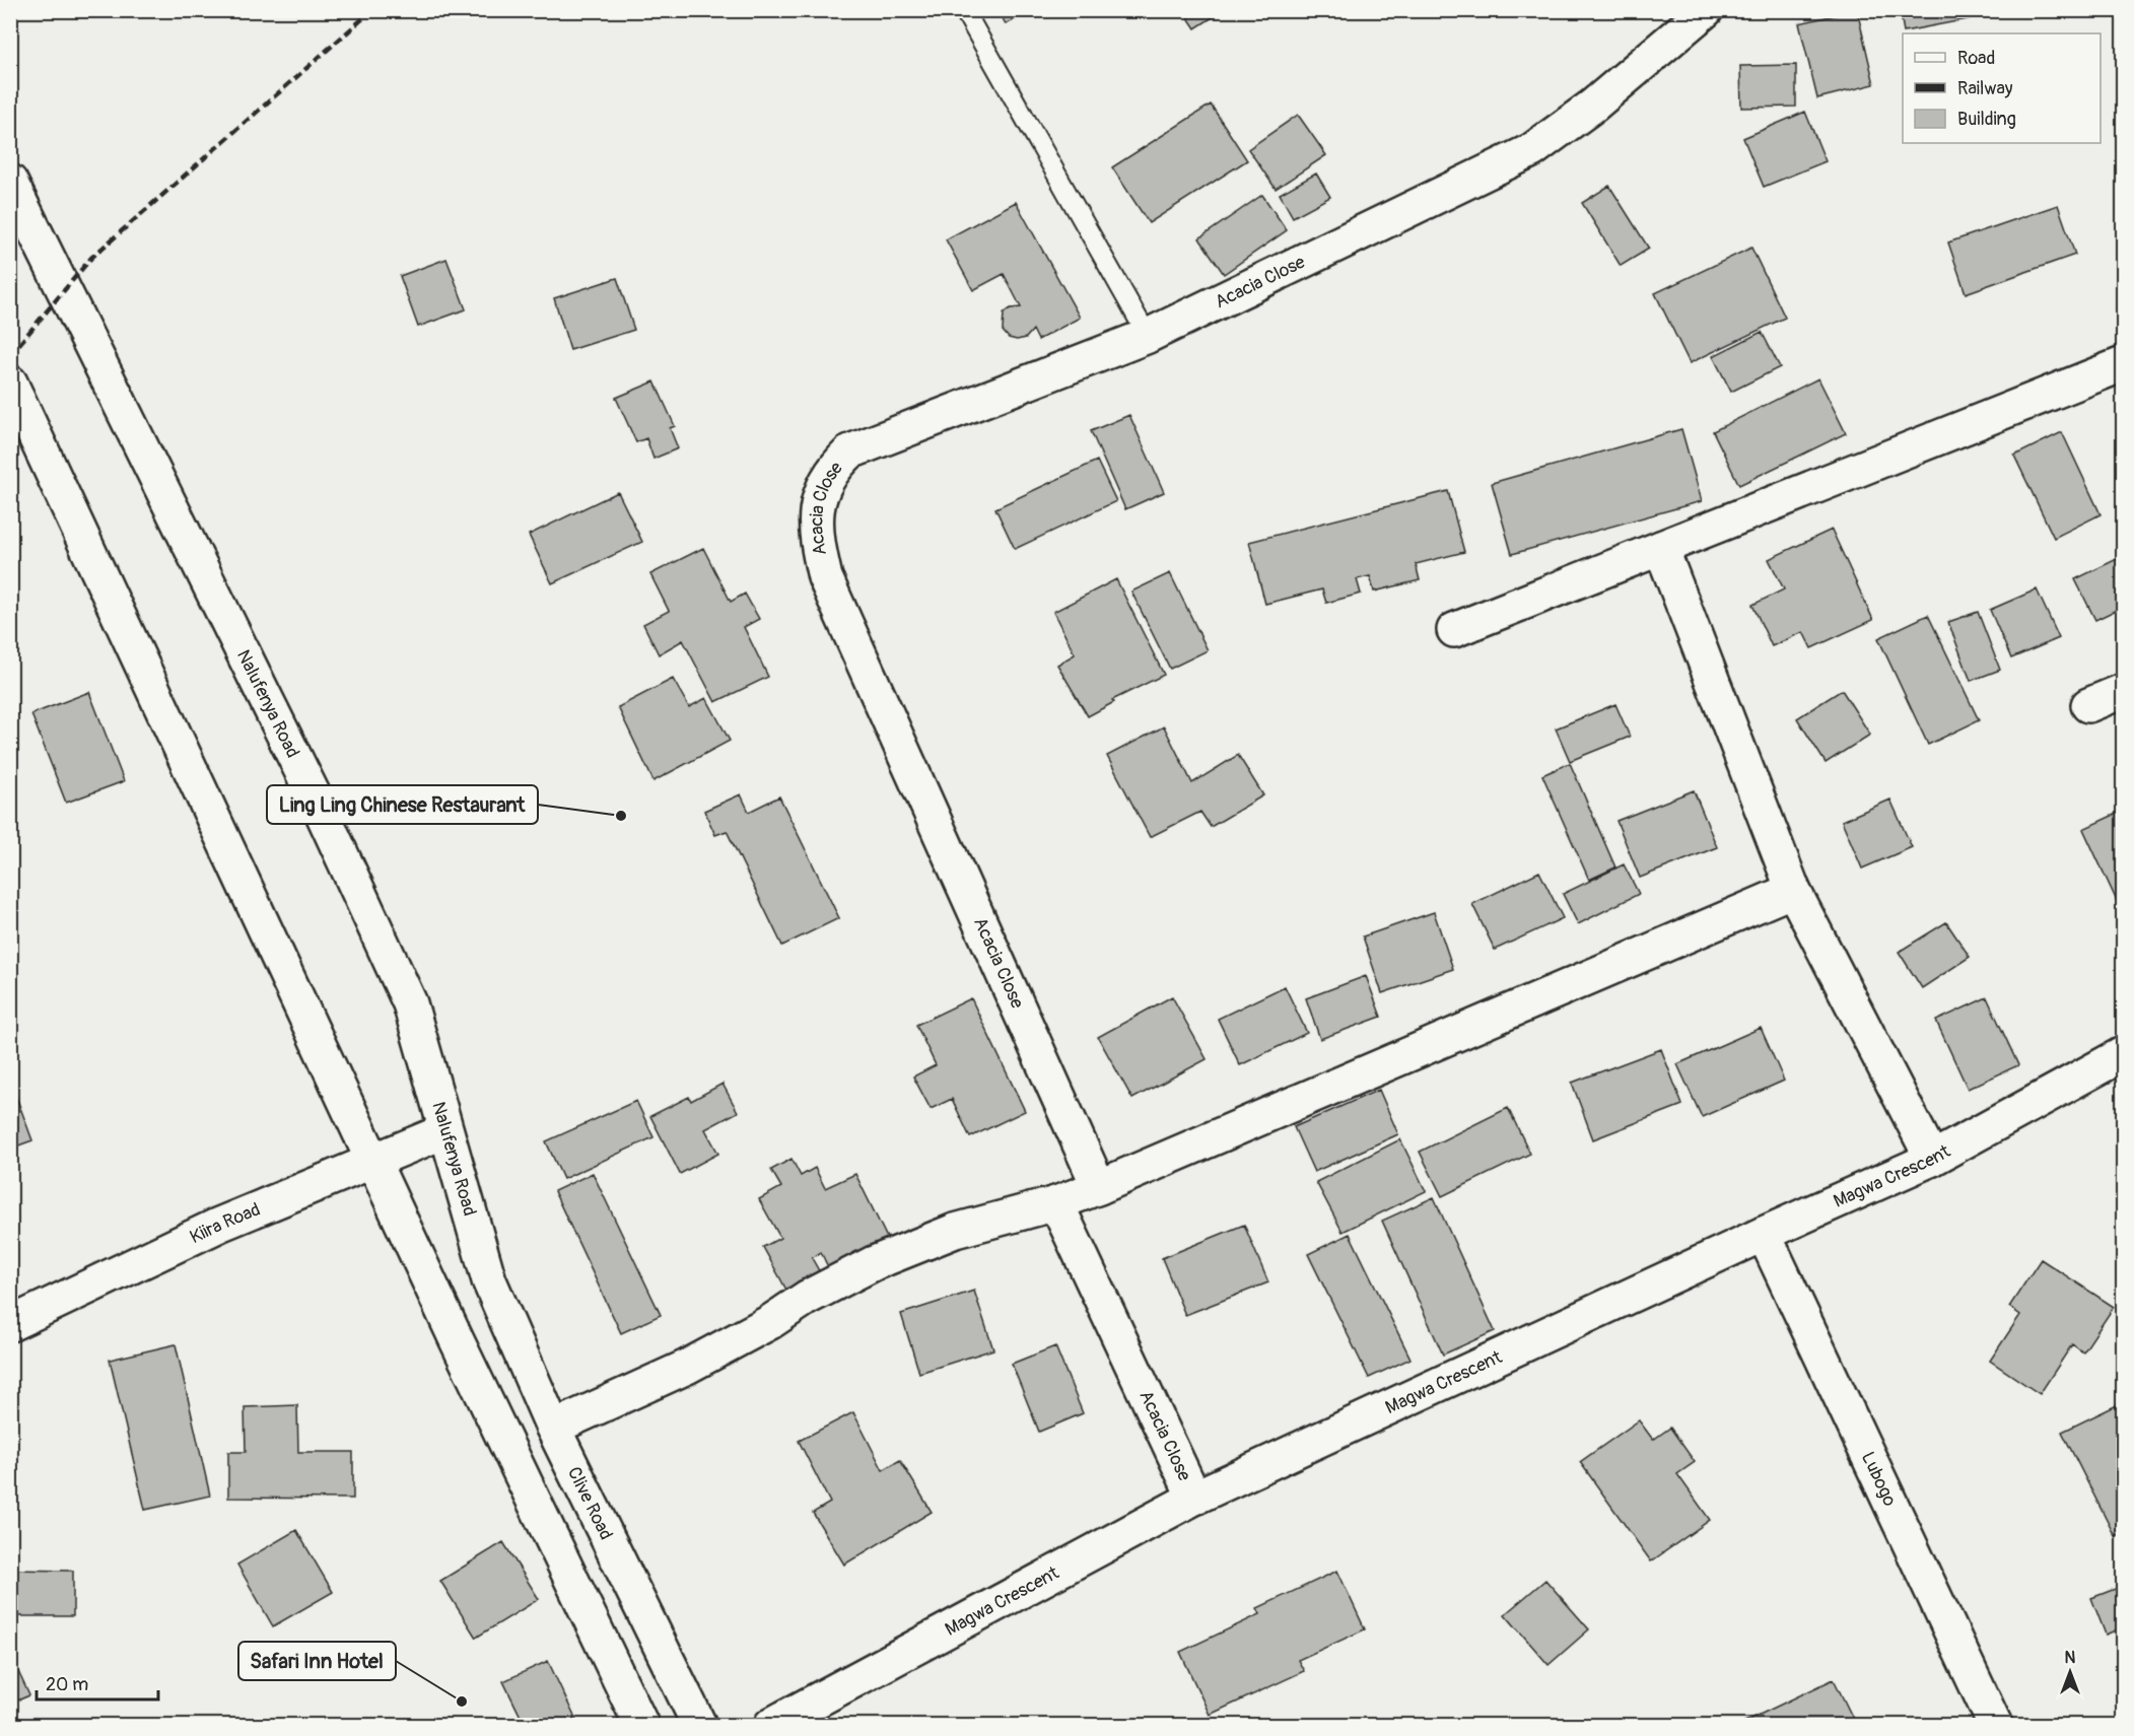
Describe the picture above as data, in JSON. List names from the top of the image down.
{
  "streets": {
    "street": [
      "Acacia Close",
      "Nalufenya Road",
      "Magwa Crescent",
      "Kiira Road",
      "Lubogo",
      "Clive Road"
    ]
  },
  "crossings": [
    ["Acacia Close", "Magwa Crescent"],
    ["Nalufenya Road", "Kiira Road"],
    ["Nalufenya Road", "Clive Road"],
    ["Magwa Crescent", "Lubogo"]
  ],
  "places": ["Ling Ling Chinese Restaurant", "Safari Inn Hotel"],
  "legend": ["Road", "Railway", "Building"],
  "scale_bar": "20 m",
  "north": "top"
}
